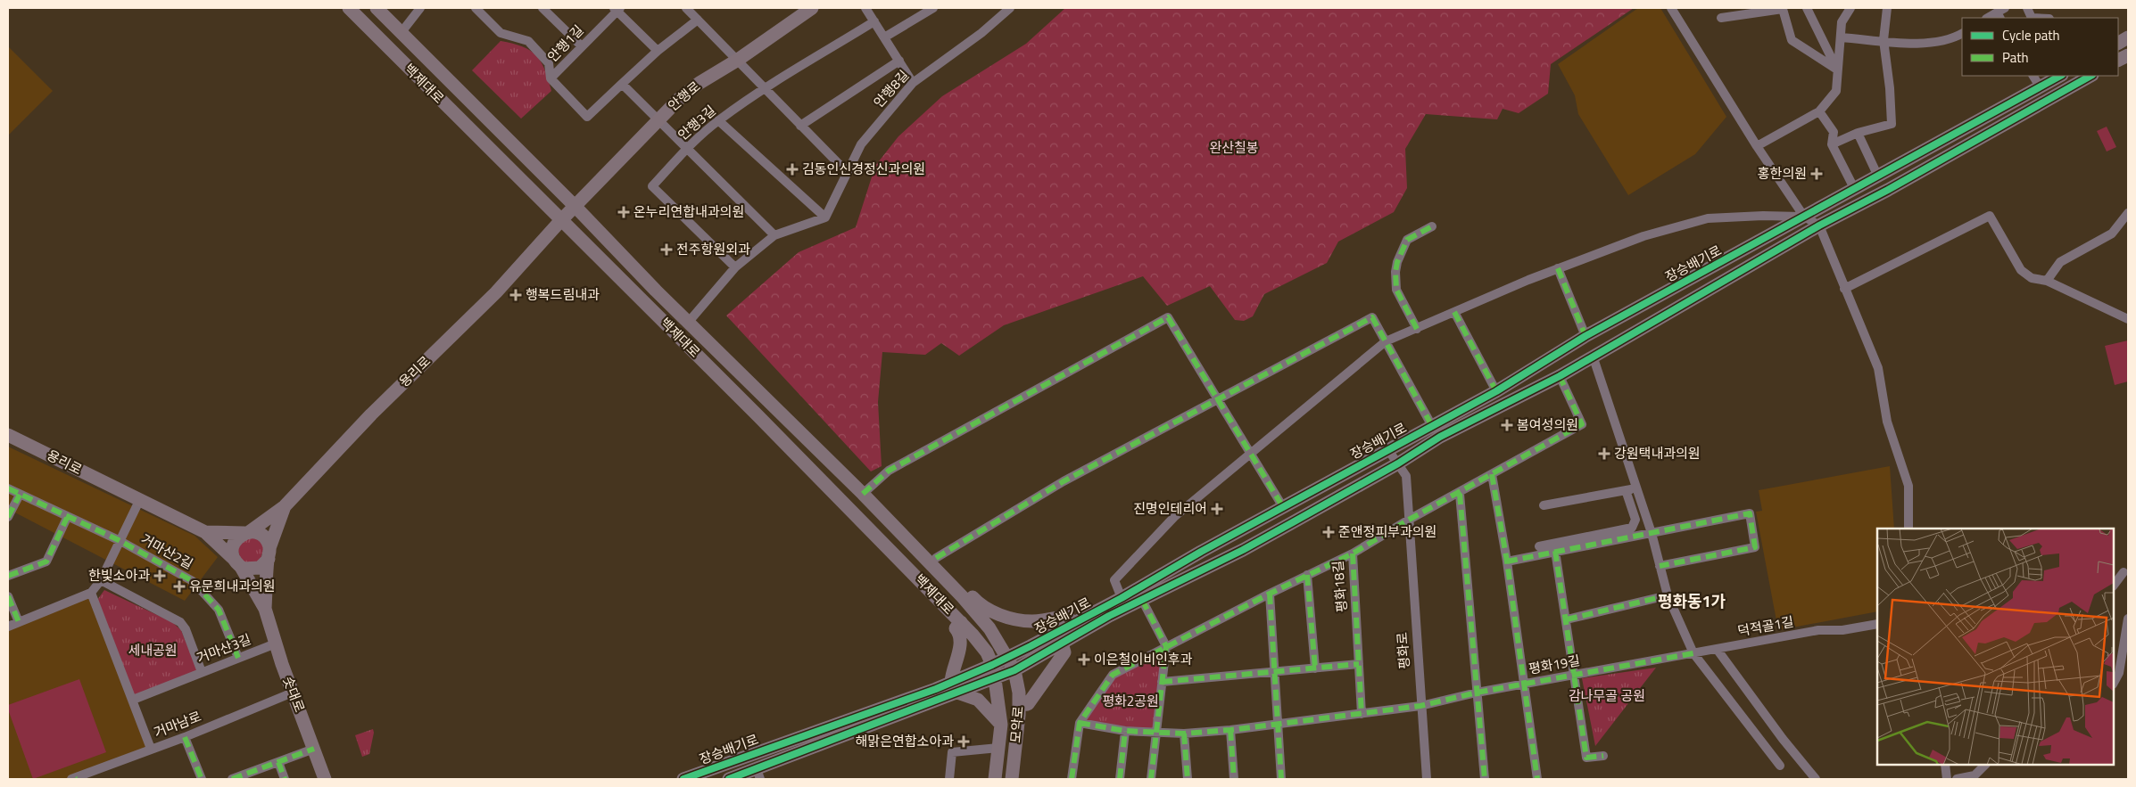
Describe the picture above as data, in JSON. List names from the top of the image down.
{
  "streets": {
    "street": [
      "안행1길",
      "백제대로",
      "안행8길",
      "안행로",
      "안행3길",
      "장승배기로",
      "용리로",
      "거마산2길",
      "평화18길",
      "덕적골1길",
      "거마산3길",
      "평화로",
      "평화19길",
      "솟대로",
      "거마남로",
      "모악로"
    ]
  },
  "crossings": [
    ["백제대로", "안행로"],
    ["백제대로", "장승배기로"],
    ["백제대로", "용리로"],
    ["백제대로", "모악로"],
    ["안행로", "용리로"],
    ["장승배기로", "평화로"],
    ["장승배기로", "모악로"],
    ["용리로", "거마산2길"],
    ["거마산2길", "거마산3길"],
    ["덕적골1길", "평화19길"],
    ["거마산3길", "솟대로"],
    ["평화로", "평화19길"],
    ["솟대로", "거마남로"]
  ],
  "districts": ["평화동1가"],
  "parks": [
    "완산칠봉",
    "세내공원",
    "감나무골 공원",
    "평화2공원"
  ],
  "places": {
    "health": [
      "김동인신경정신과의원",
      "홍한의원",
      "온누리연합내과의원",
      "전주항원외과",
      "행복드림내과",
      "봄여성의원",
      "강원택내과의원",
      "진명인테리어",
      "준앤정피부과의원",
      "한빛소아과",
      "유문희내과의원",
      "이은철이비인후과",
      "해맑은연합소아과"
    ]
  },
  "legend": ["Cycle path", "Path"]
}
